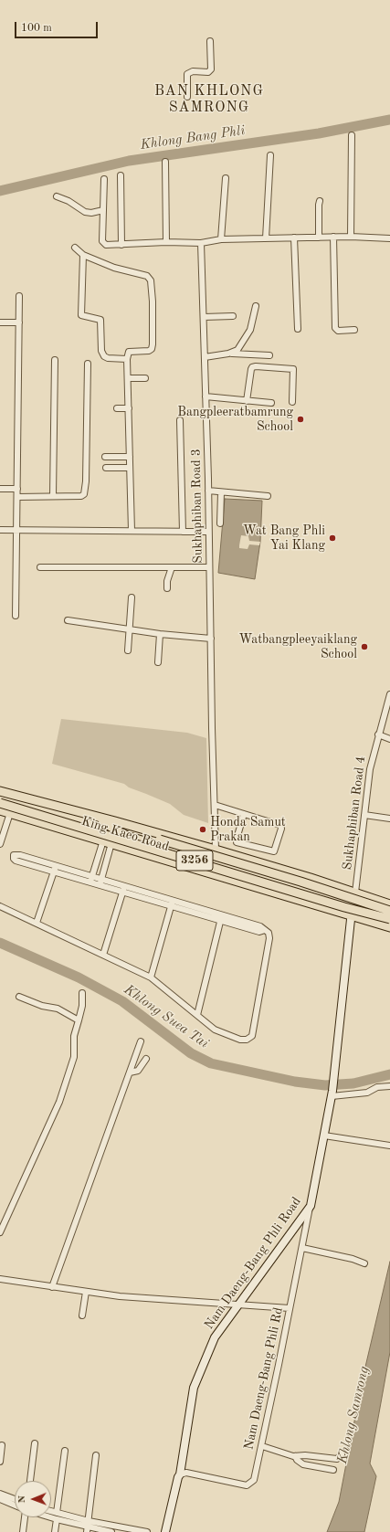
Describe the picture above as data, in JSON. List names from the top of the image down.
{
  "streets": {
    "main road": ["King Kaeo Road", "3256", "Nam Daeng-Bang Phli Road"],
    "street": ["Sukhaphiban Road 3", "Sukhaphiban Road 4", "Nam Daeng-Bang Phli Rd"]
  },
  "crossings": [
    ["Sukhaphiban Road 3", "King Kaeo Road"],
    ["Sukhaphiban Road 4", "King Kaeo Road"],
    ["King Kaeo Road", "3256"],
    ["King Kaeo Road", "Nam Daeng-Bang Phli Road"],
    ["3256", "Nam Daeng-Bang Phli Road"],
    ["Nam Daeng-Bang Phli Road", "Nam Daeng-Bang Phli Rd"]
  ],
  "districts": ["BAN KHLONG SAMRONG"],
  "water": ["Khlong Bang Phli", "Khlong Suea Tai", "Khlong Samrong"],
  "places": [
    "Bangpleeratbamrung School",
    "Wat Bang Phli Yai Klang",
    "Watbangpleeyaiklang School",
    "Honda Samut Prakan"
  ],
  "scale_bar": "100 m",
  "north": "left"
}
